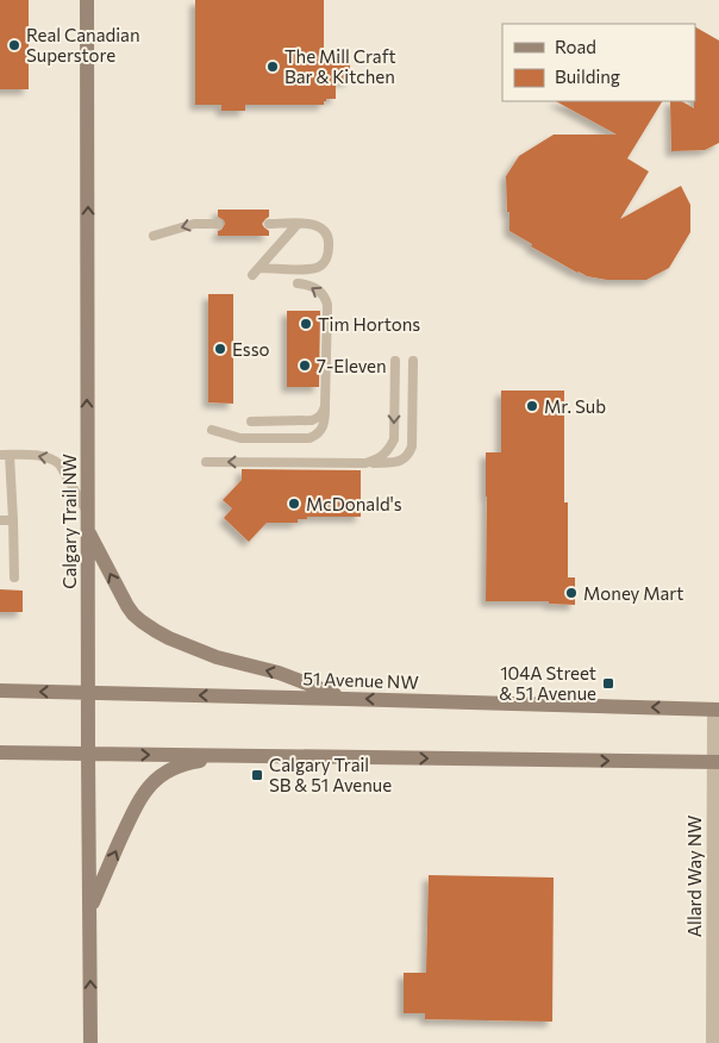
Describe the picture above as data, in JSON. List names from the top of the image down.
{
  "streets": {
    "main road": ["Calgary Trail NW", "51 Avenue NW"],
    "street": ["Allard Way NW"]
  },
  "crossings": [
    ["Calgary Trail NW", "51 Avenue NW"],
    ["51 Avenue NW", "Allard Way NW"]
  ],
  "one_way": ["Calgary Trail NW"],
  "places": {
    "other": [
      "Real Canadian Superstore",
      "The Mill Craft Bar & Kitchen",
      "Tim Hortons",
      "Esso",
      "7-Eleven",
      "Mr. Sub",
      "McDonald's",
      "Money Mart"
    ],
    "transit": ["104A Street & 51 Avenue", "Calgary Trail SB & 51 Avenue"]
  },
  "legend": ["Road", "Building"]
}
